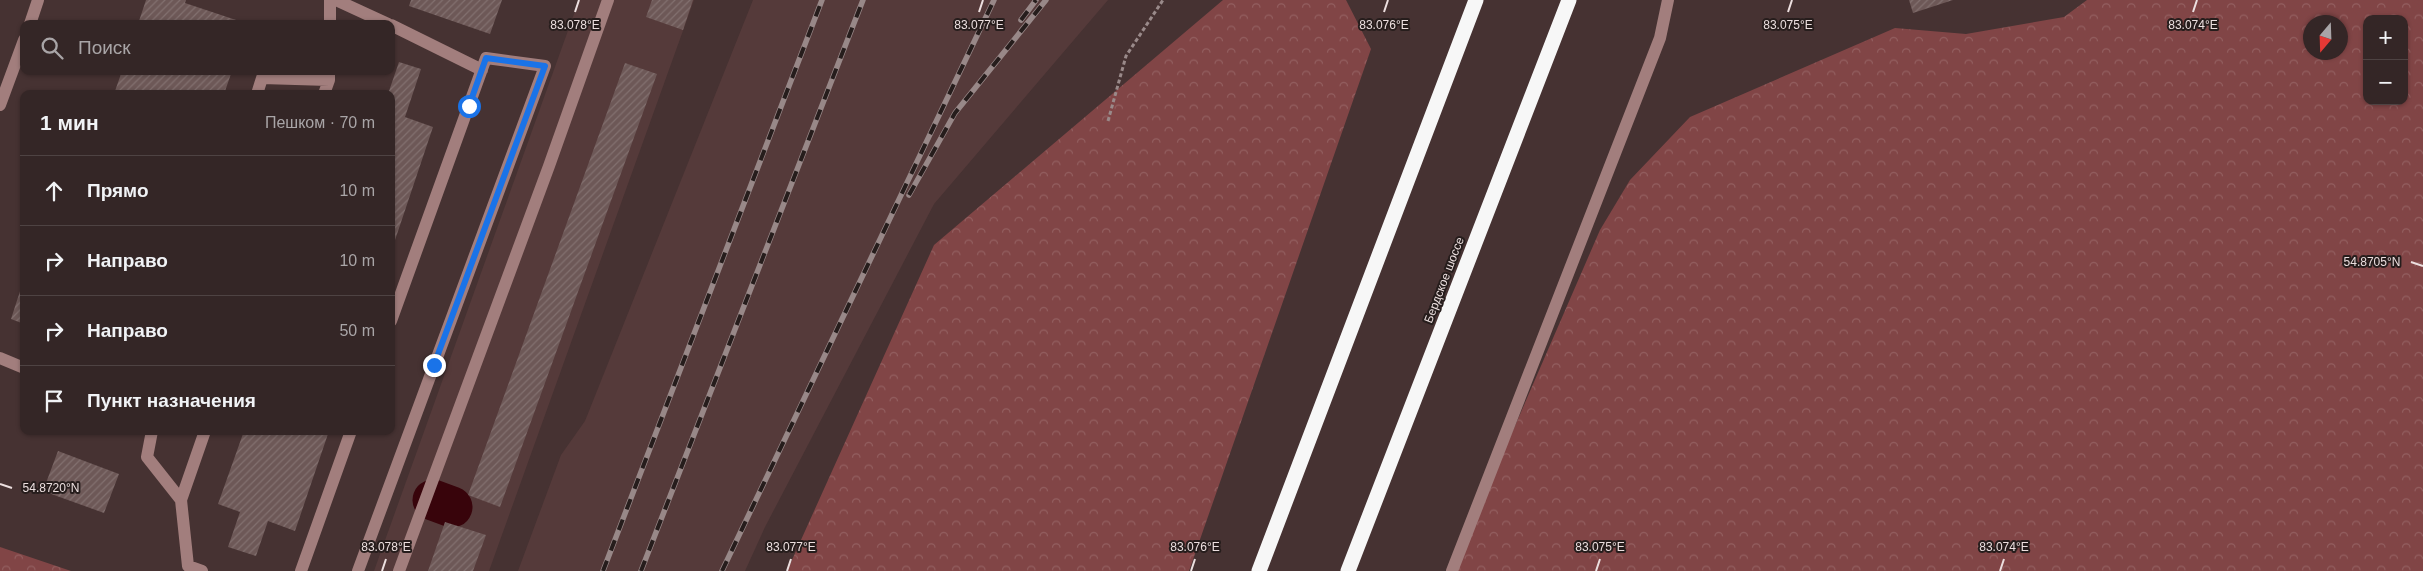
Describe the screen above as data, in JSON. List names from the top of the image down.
{
  "streets": {
    "highway": ["Бердское шоссе"]
  },
  "north": "bottom",
  "page": {
    "map_buttons": ["+", "−"],
    "search": "Поиск",
    "heading": ["1 мин", "Пешком · 70 m"],
    "list": [
      ["Прямо", "10 m"],
      ["Направо", "10 m"],
      ["Направо", "50 m"],
      "Пункт назначения"
    ]
  },
  "coordinates": [
    "83.076°E",
    "83.075°E",
    "83.074°E",
    "83.078°E",
    "83.077°E",
    "54.8705°N",
    "54.8720°N"
  ]
}
